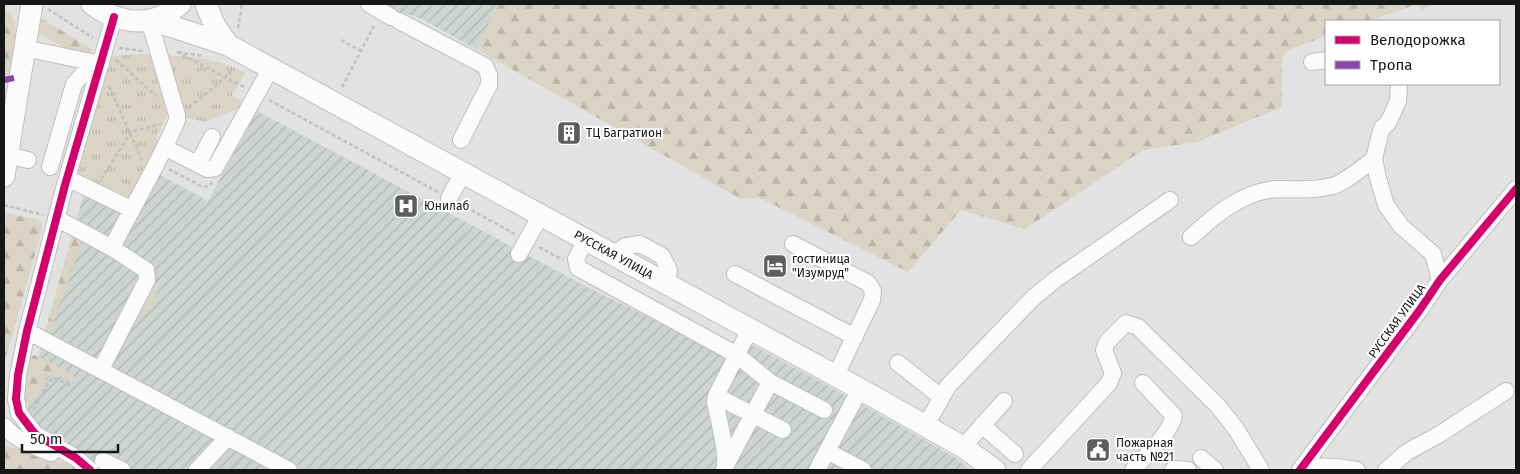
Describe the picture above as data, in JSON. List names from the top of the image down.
{
  "streets": {
    "main road": ["РУССКАЯ УЛИЦА"]
  },
  "places": {
    "building": ["ТЦ Багратион"],
    "hospital": ["Юнилаб"],
    "hotel": ["гостиница \"Изумруд\""],
    "public building": ["Пожарная часть №21"]
  },
  "legend": ["Велодорожка", "Тропа"],
  "scale_bar": "50 m"
}
